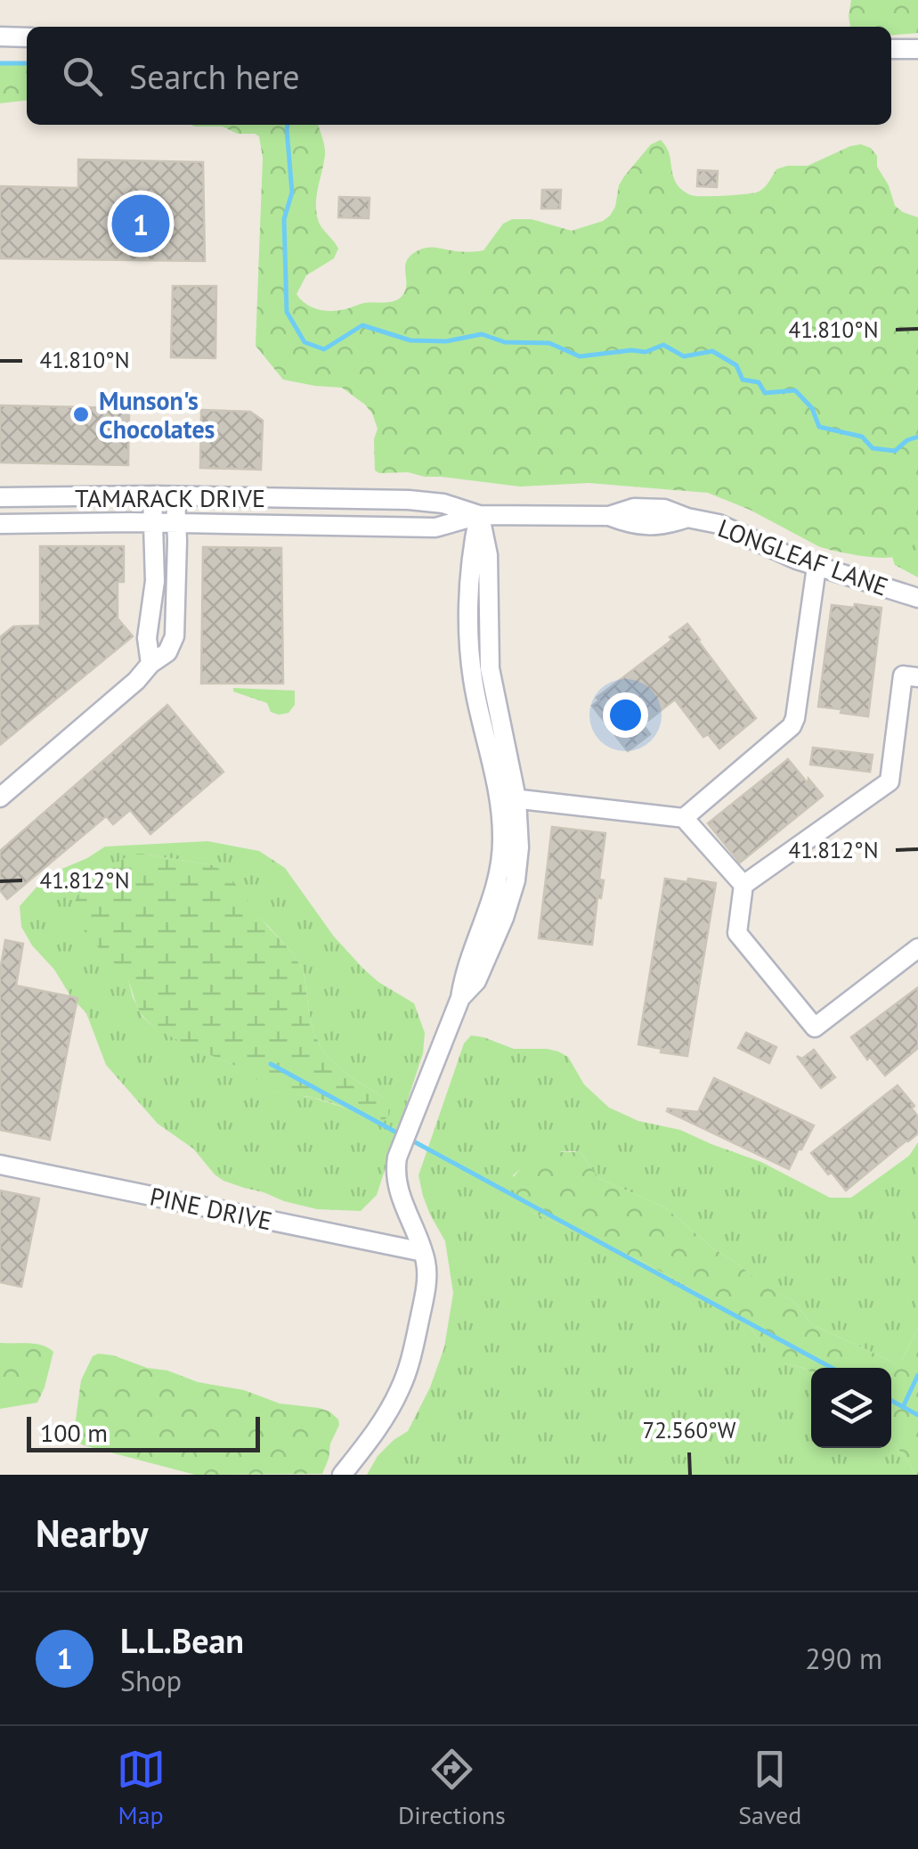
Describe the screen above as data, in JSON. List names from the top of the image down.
{
  "streets": {
    "street": ["TAMARACK DRIVE", "LONGLEAF LANE", "PINE DRIVE"]
  },
  "crossings": [
    ["TAMARACK DRIVE", "LONGLEAF LANE"]
  ],
  "places": ["Munson's Chocolates"],
  "scale_bar": "100 m",
  "page": {
    "search": "Search here",
    "pins": "1",
    "scale": "100 m",
    "heading": "Nearby",
    "list": [
      {
        "mark": "1",
        "name": "L.L.Bean",
        "note": "Shop",
        "value": "290 m"
      }
    ],
    "nav": ["Map", "Directions", "Saved"]
  },
  "coordinates": ["41.810°N", "41.812°N", "72.560°W"]
}
